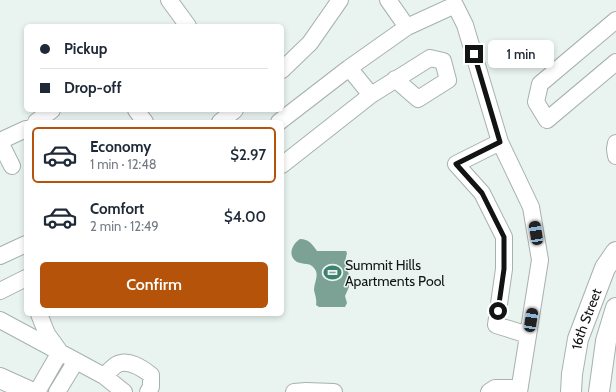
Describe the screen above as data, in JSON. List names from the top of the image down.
{
  "streets": {
    "main road": ["16th Street"]
  },
  "places": {
    "sports": ["Summit Hills Apartments Pool"]
  },
  "page": {
    "banner": ["Pickup", "Drop-off"],
    "bubble": "1 min",
    "list": [
      {
        "name": "Economy",
        "note": "1 min · 12:48",
        "value": "$2.97"
      },
      {
        "name": "Comfort",
        "note": "2 min · 12:49",
        "value": "$4.00"
      }
    ],
    "buttons": "Confirm"
  }
}
